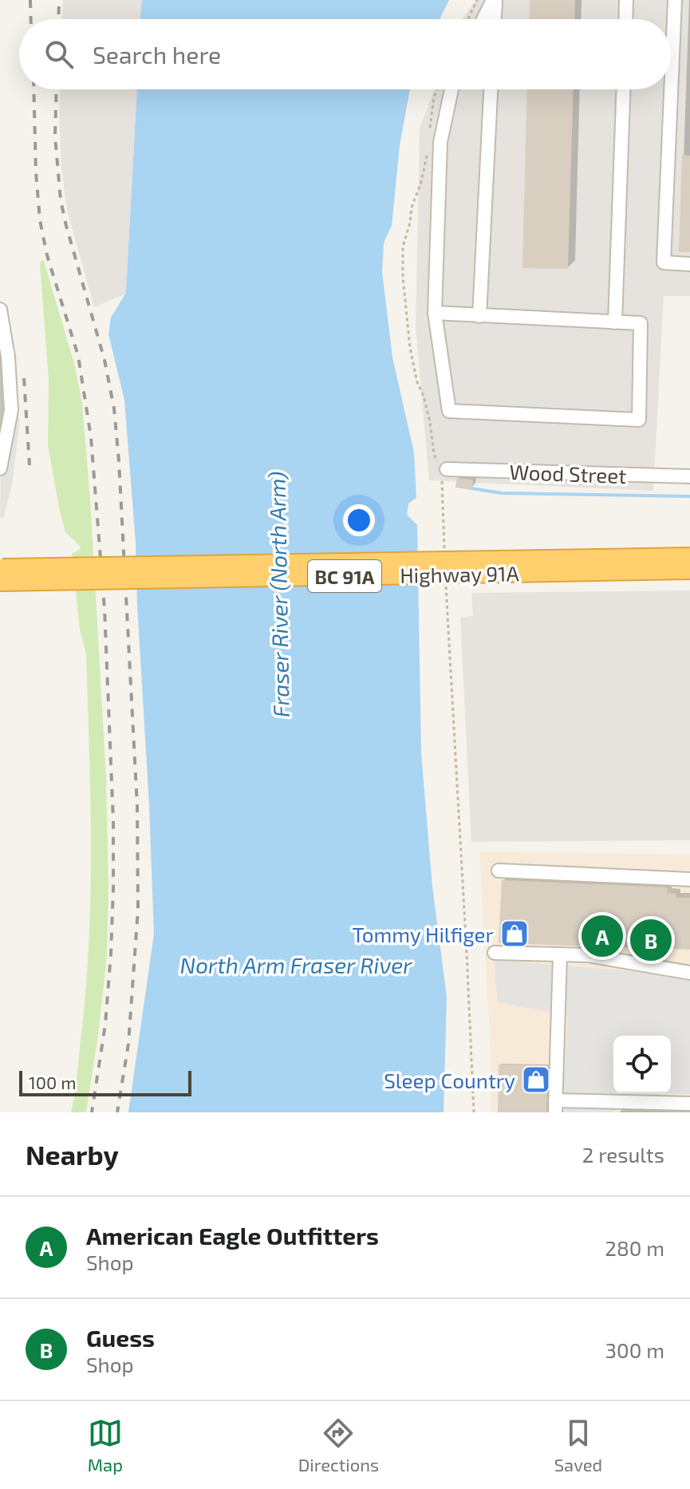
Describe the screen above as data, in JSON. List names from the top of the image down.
{
  "streets": {
    "highway": ["Highway 91A", "BC 91A"],
    "street": ["Wood Street"]
  },
  "water": ["Fraser River (North Arm)", "North Arm Fraser River"],
  "places": {
    "shop": ["Tommy Hilfiger", "Sleep Country"]
  },
  "scale_bar": "100 m",
  "page": {
    "search": "Search here",
    "pins": ["A", "B"],
    "scale": "100 m",
    "heading": ["Nearby", "2 results"],
    "list": [
      {
        "mark": "A",
        "name": "American Eagle Outfitters",
        "note": "Shop",
        "value": "280 m"
      },
      {
        "mark": "B",
        "name": "Guess",
        "note": "Shop",
        "value": "300 m"
      }
    ],
    "nav": ["Map", "Directions", "Saved"]
  }
}
